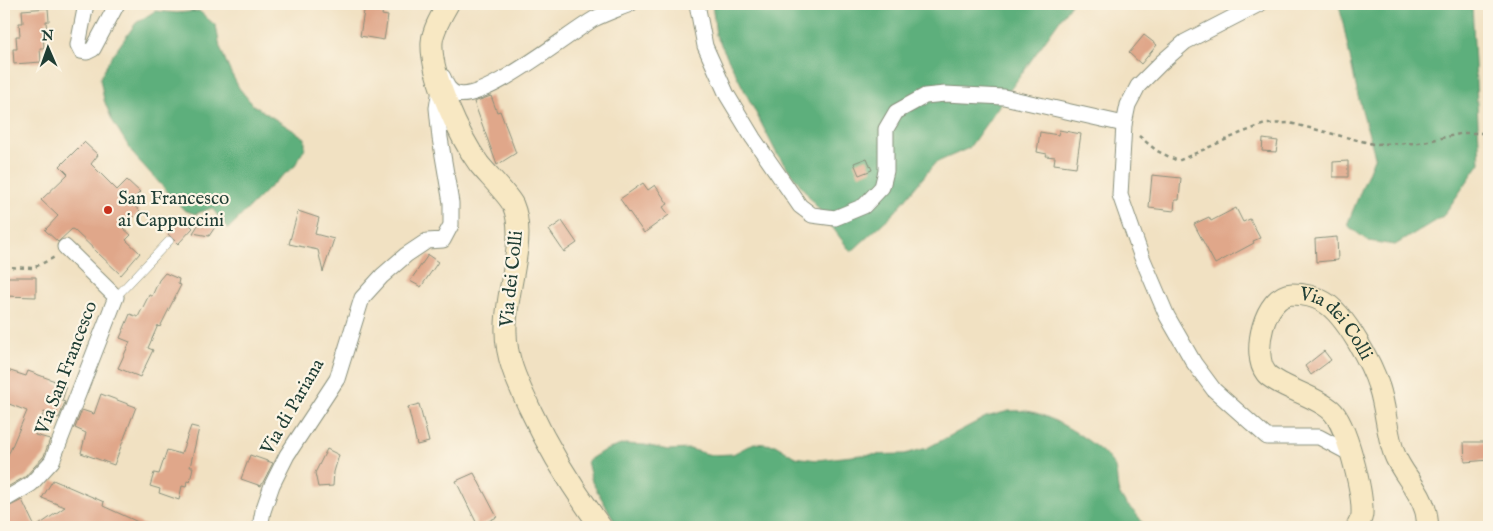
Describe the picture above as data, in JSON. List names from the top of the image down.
{
  "streets": {
    "street": ["Via dei Colli", "Via San Francesco", "Via di Pariana"]
  },
  "crossings": [
    ["Via dei Colli", "Via di Pariana"]
  ],
  "places": ["San Francesco ai Cappuccini"],
  "north": "top"
}
